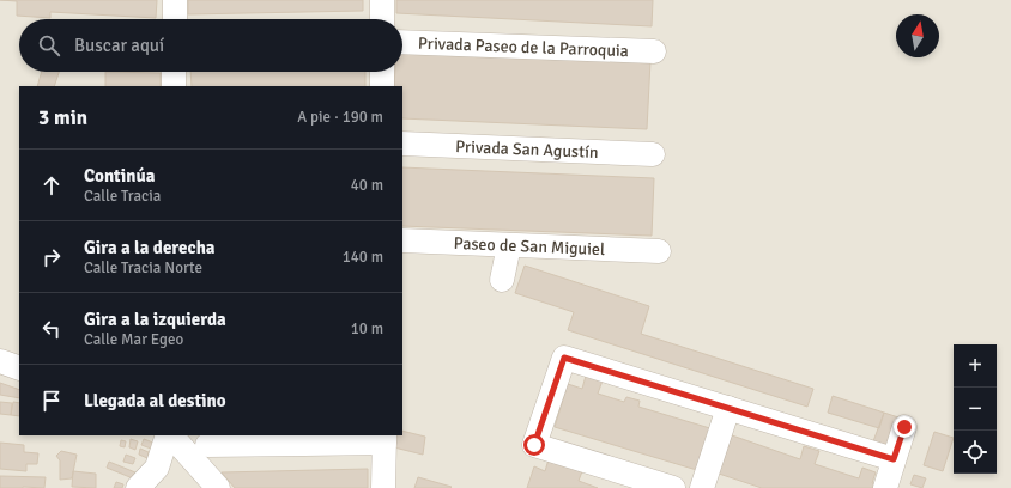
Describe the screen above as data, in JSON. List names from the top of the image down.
{
  "streets": {
    "street": ["Privada Paseo de la Parroquia", "Privada San Agustín", "Paseo de San Miguiel"]
  },
  "north": "top",
  "page": {
    "search": "Buscar aquí",
    "heading": ["3 min", "A pie · 190 m"],
    "list": [
      ["Continúa", "Calle Tracia", "40 m"],
      ["Gira a la derecha", "Calle Tracia Norte", "140 m"],
      ["Gira a la izquierda", "Calle Mar Egeo", "10 m"],
      "Llegada al destino"
    ],
    "map_buttons": ["+", "−"]
  }
}
